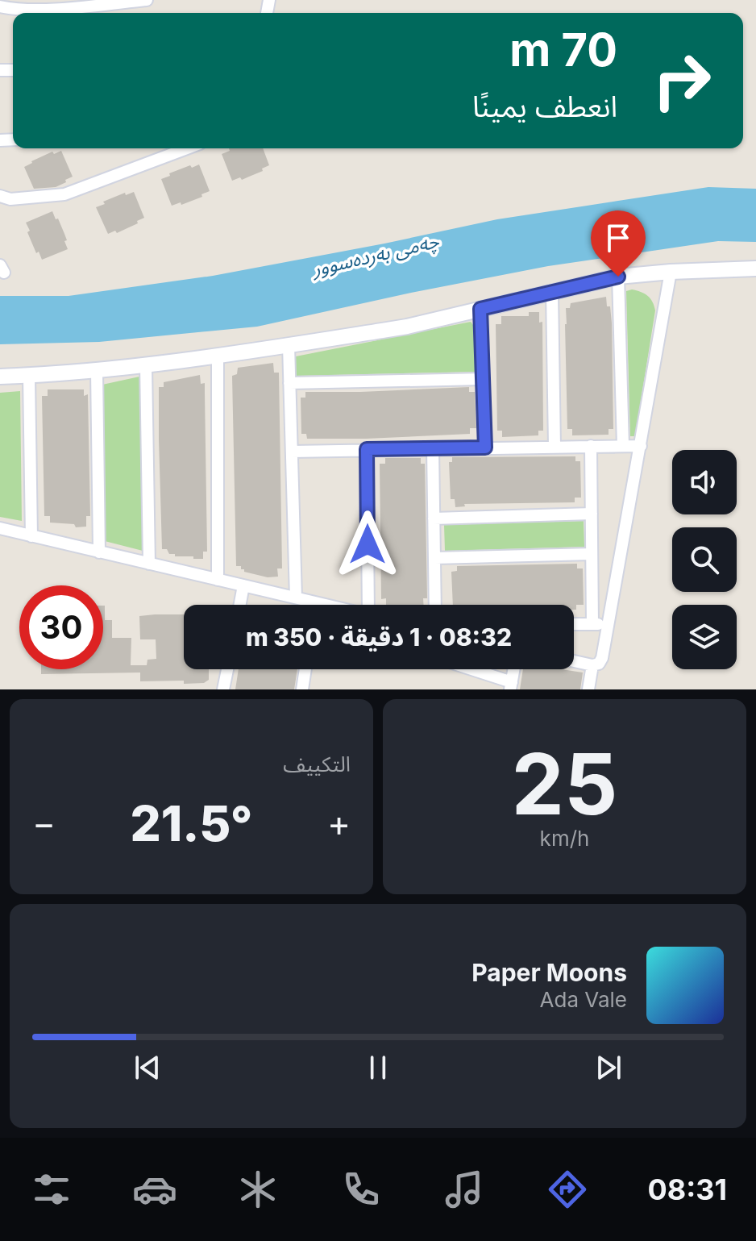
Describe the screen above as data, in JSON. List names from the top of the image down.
{
  "water": ["چەمی بەردەسوور"],
  "page": {
    "turn": ["70 m", "انعطف يمينًا"],
    "limit": "30",
    "trip": "08:32 · 1 دقيقة · 350 m",
    "tile": [
      ["25", "km/h"],
      "التكييف"
    ],
    "heat": ["−", "21.5°", "+"],
    "song": ["Paper Moons", "Ada Vale"],
    "tabs": "08:31"
  }
}
